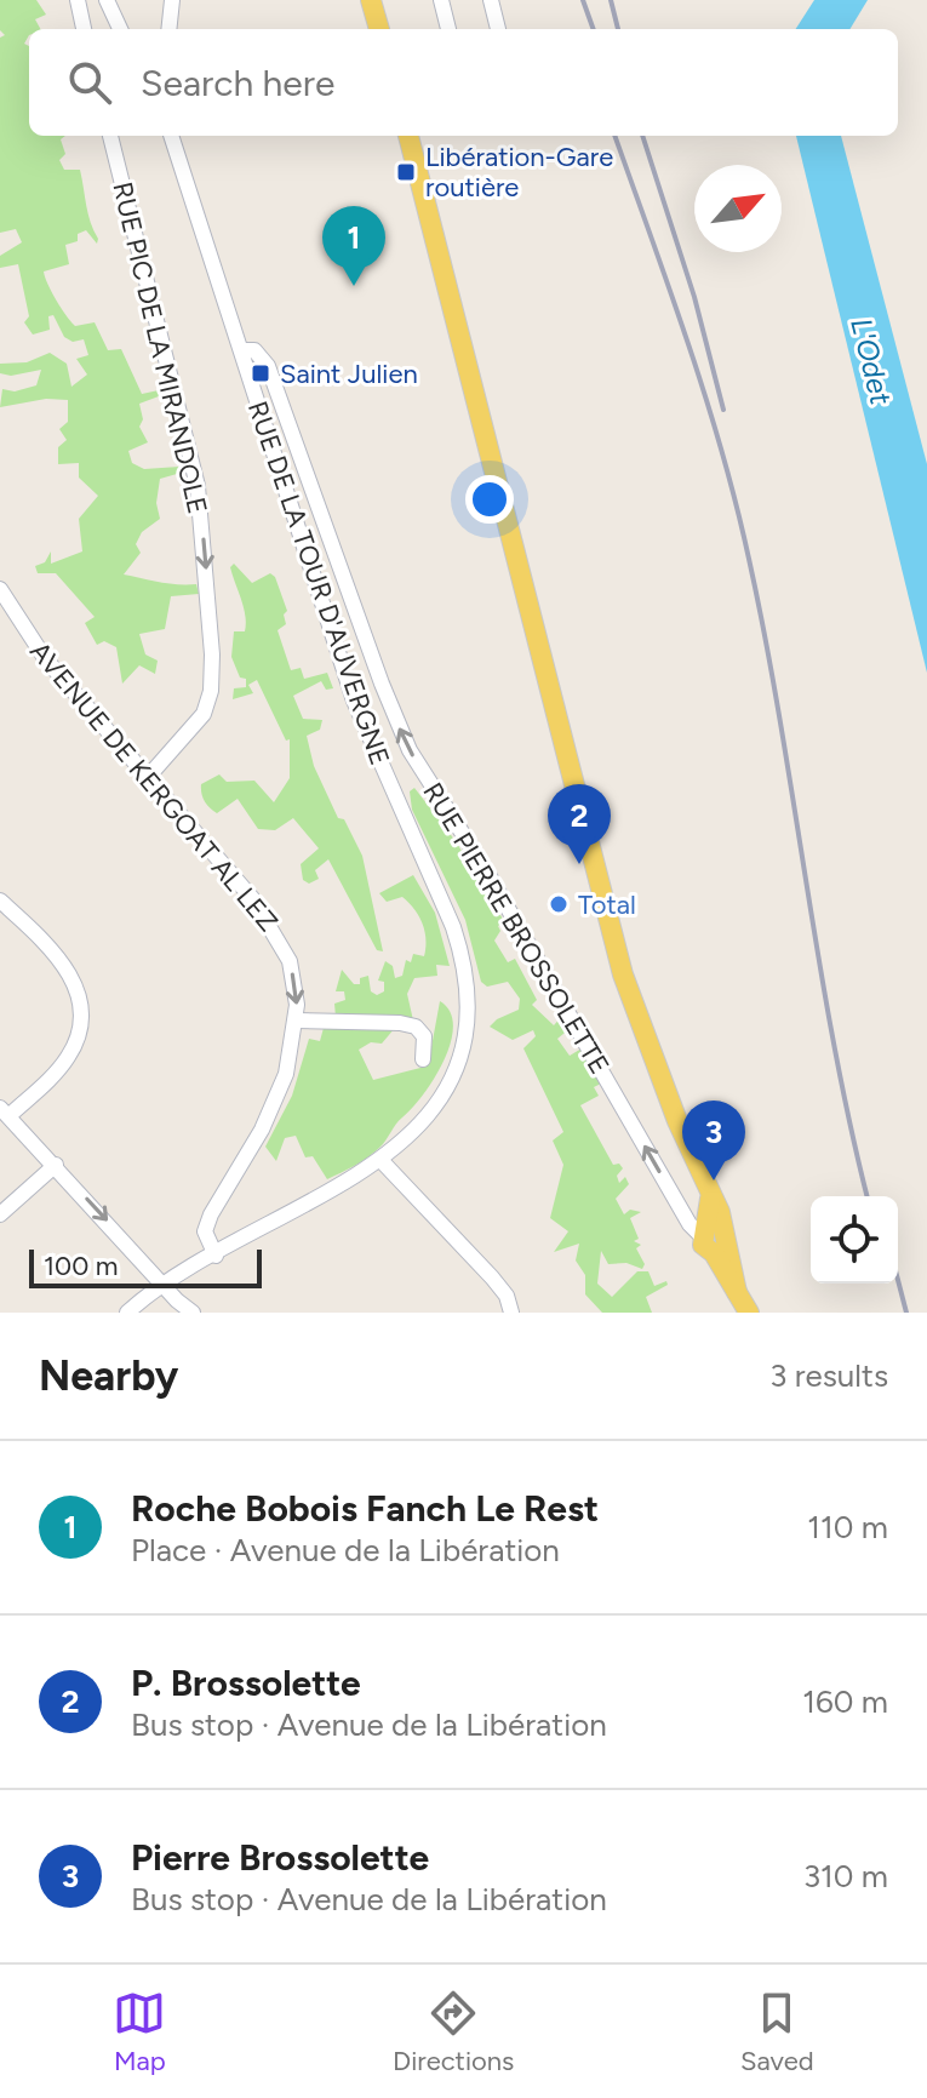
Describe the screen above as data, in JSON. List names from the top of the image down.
{
  "streets": {
    "street": [
      "RUE PIC DE LA MIRANDOLE",
      "RUE DE LA TOUR D'AUVERGNE",
      "AVENUE DE KERGOAT AL LEZ",
      "RUE PIERRE BROSSOLETTE"
    ]
  },
  "crossings": [
    ["RUE PIC DE LA MIRANDOLE", "AVENUE DE KERGOAT AL LEZ"],
    ["RUE DE LA TOUR D'AUVERGNE", "AVENUE DE KERGOAT AL LEZ"],
    ["RUE DE LA TOUR D'AUVERGNE", "RUE PIERRE BROSSOLETTE"]
  ],
  "one_way": ["RUE PIC DE LA MIRANDOLE", "AVENUE DE KERGOAT AL LEZ", "RUE PIERRE BROSSOLETTE"],
  "water": ["L'Odet"],
  "places": {
    "transit": ["Libération-Gare routière", "Saint Julien"],
    "other": ["Total"]
  },
  "scale_bar": "100 m",
  "north": "top right",
  "page": {
    "search": "Search here",
    "pins": ["1", "2", "3"],
    "scale": "100 m",
    "heading": ["Nearby", "3 results"],
    "list": [
      {
        "mark": "1",
        "name": "Roche Bobois Fanch Le Rest",
        "note": "Place · Avenue de la Libération",
        "value": "110 m"
      },
      {
        "mark": "2",
        "name": "P. Brossolette",
        "note": "Bus stop · Avenue de la Libération",
        "value": "160 m"
      },
      {
        "mark": "3",
        "name": "Pierre Brossolette",
        "note": "Bus stop · Avenue de la Libération",
        "value": "310 m"
      }
    ],
    "nav": ["Map", "Directions", "Saved"]
  }
}
